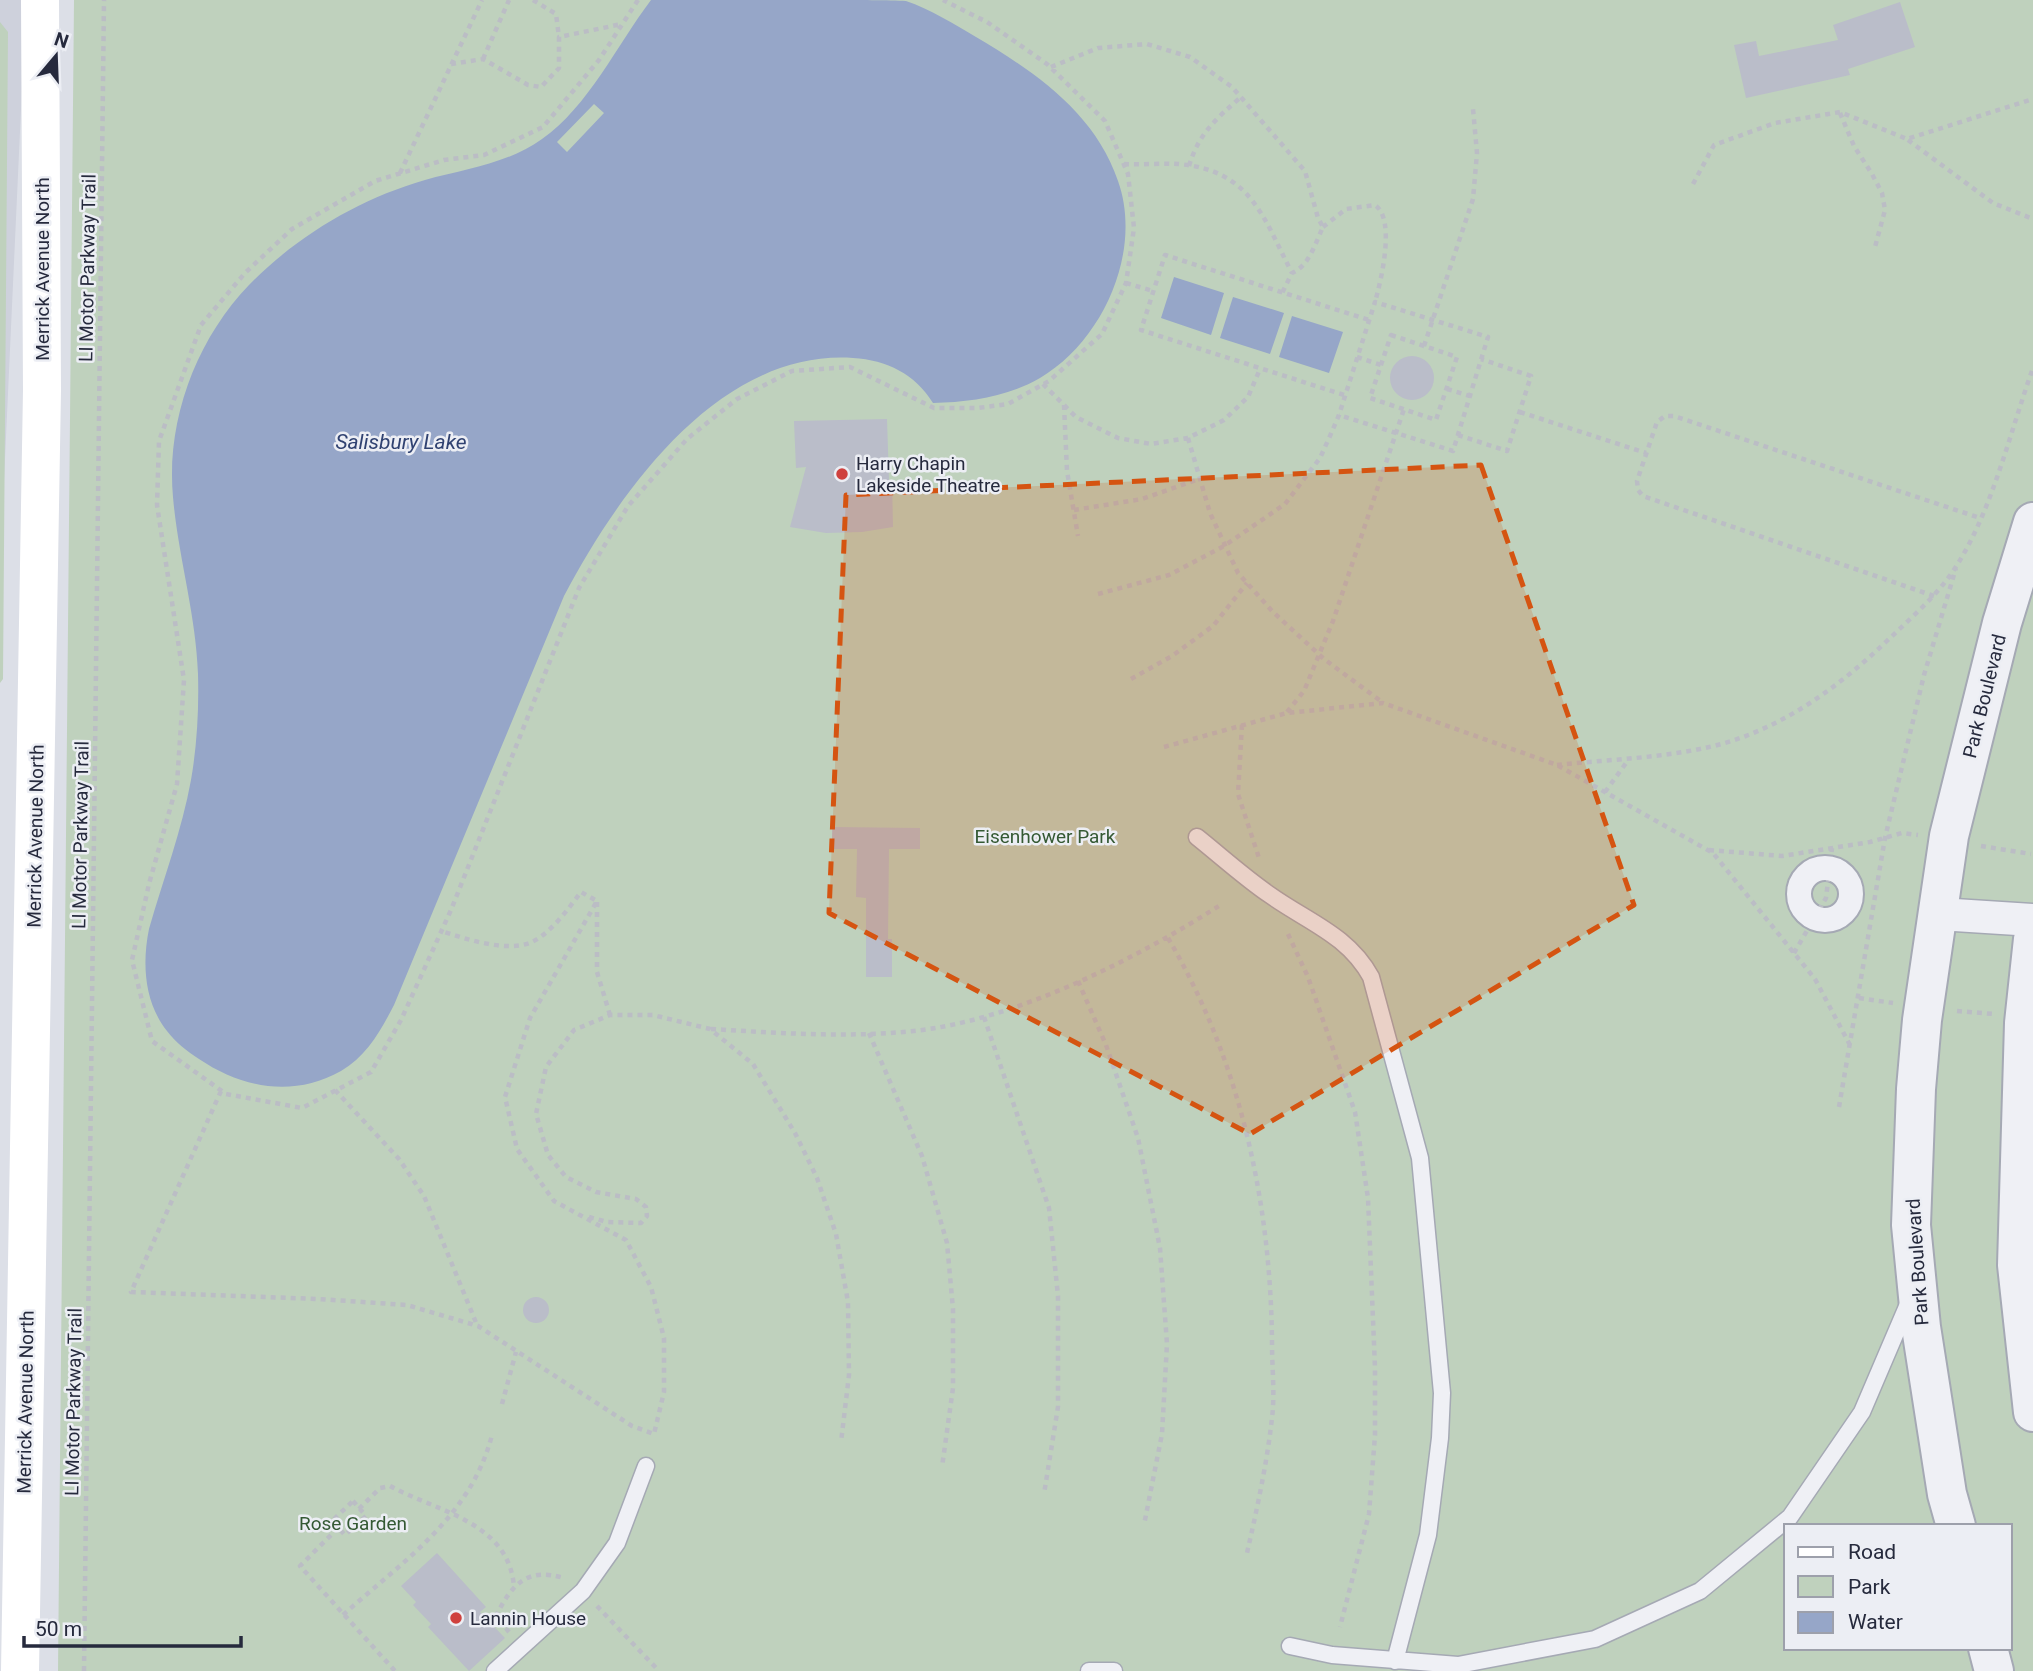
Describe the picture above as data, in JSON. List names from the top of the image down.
{
  "streets": {
    "main road": ["Merrick Avenue North"],
    "street": ["Park Boulevard"],
    "path": ["LI Motor Parkway Trail"]
  },
  "water": ["Salisbury Lake"],
  "parks": ["Eisenhower Park", "Rose Garden"],
  "places": ["Harry Chapin Lakeside Theatre", "Lannin House"],
  "legend": ["Road", "Park", "Water"],
  "scale_bar": "50 m",
  "north": "top"
}
